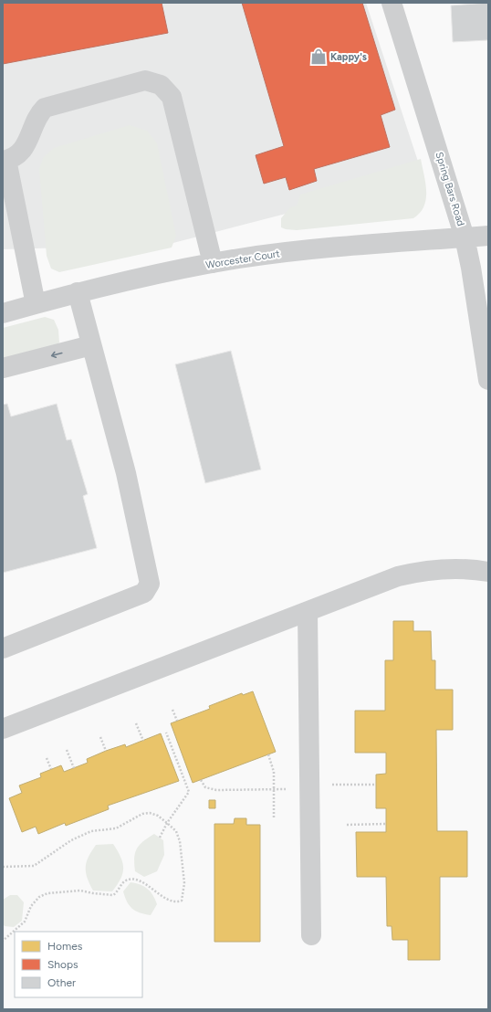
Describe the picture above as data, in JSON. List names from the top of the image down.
{
  "streets": {
    "street": ["Spring Bars Road", "Worcester Court"]
  },
  "crossings": [
    ["Spring Bars Road", "Worcester Court"]
  ],
  "places": {
    "shop": ["Kappy's"]
  },
  "legend": ["Homes", "Shops", "Other"]
}
